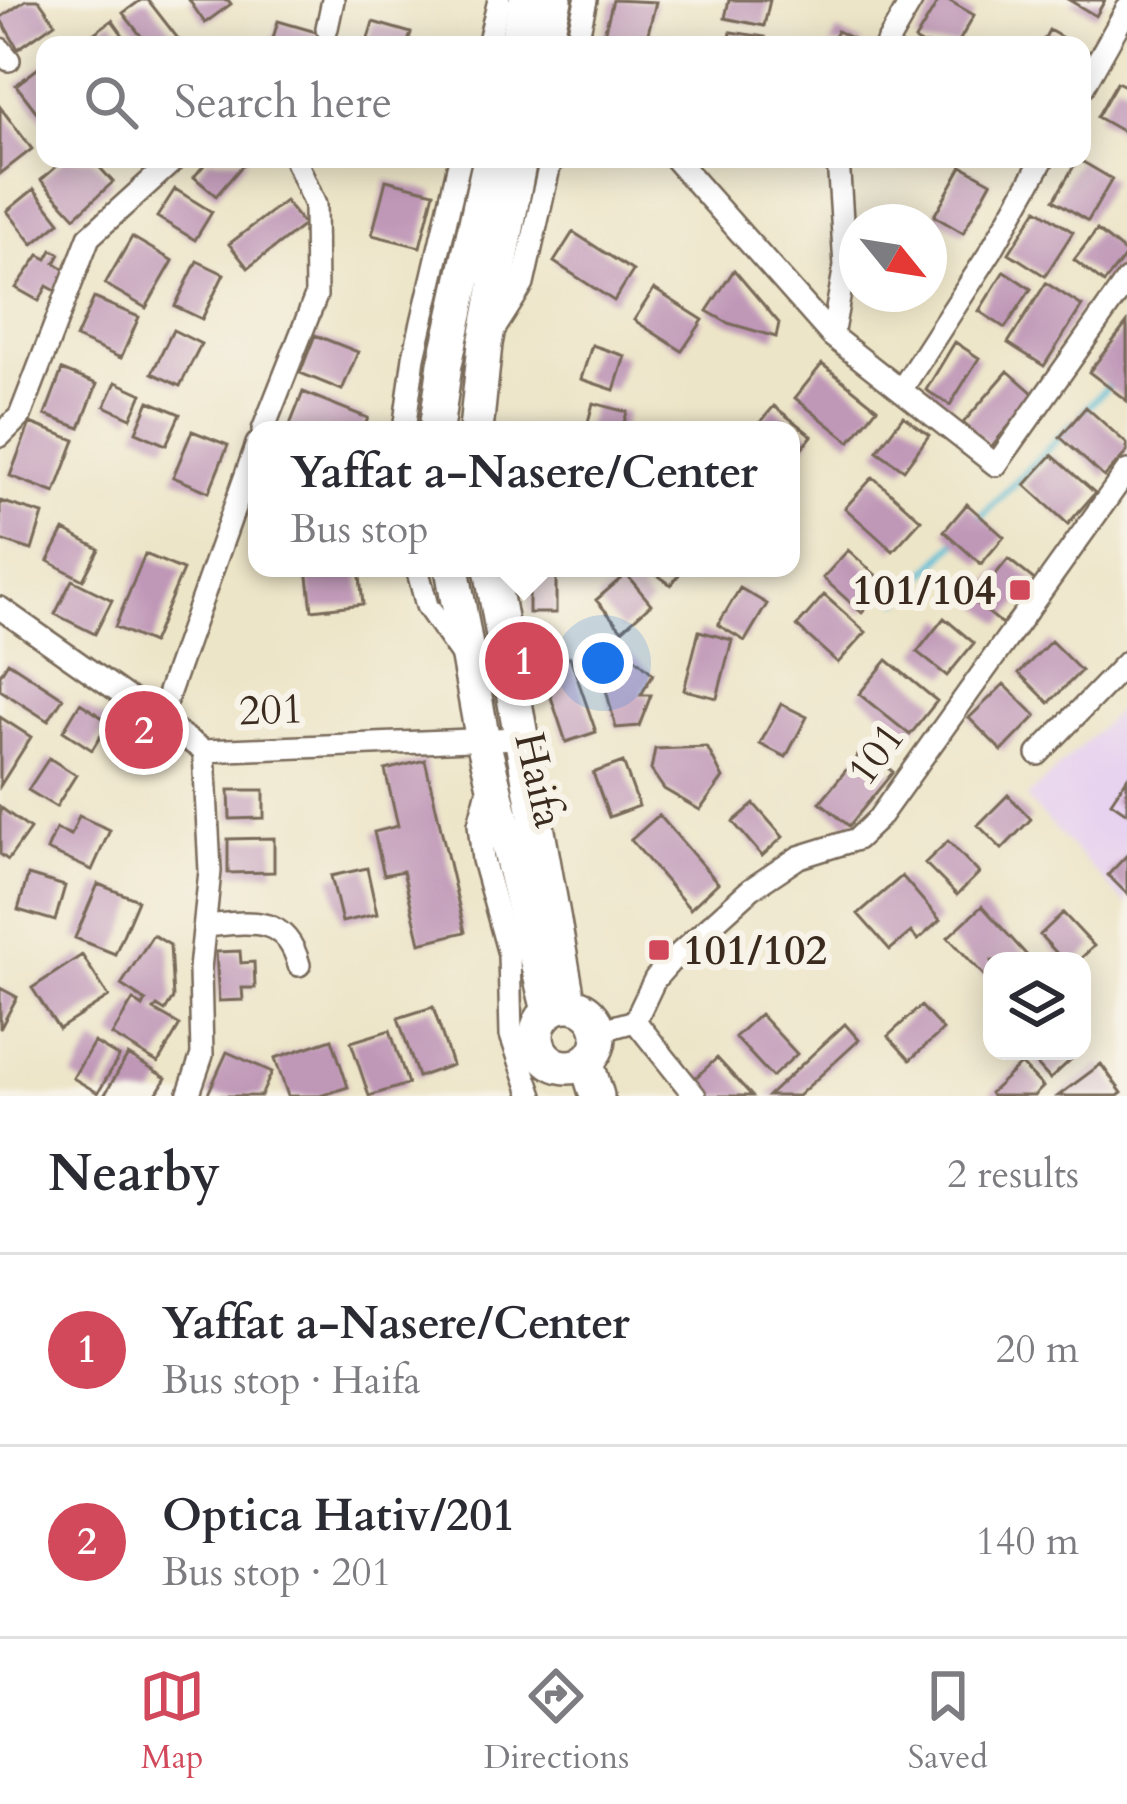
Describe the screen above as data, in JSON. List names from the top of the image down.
{
  "streets": {
    "highway": ["Haifa"],
    "street": ["201", "101"]
  },
  "crossings": [
    ["201", "Haifa"]
  ],
  "places": {
    "transit": ["101/104", "101/102"]
  },
  "north": "bottom right",
  "page": {
    "search": "Search here",
    "popup": ["Yaffat a-Nasere/Center", "Bus stop"],
    "pins": ["1", "2"],
    "heading": ["Nearby", "2 results"],
    "list": [
      {
        "mark": "1",
        "name": "Yaffat a-Nasere/Center",
        "note": "Bus stop · Haifa",
        "value": "20 m"
      },
      {
        "mark": "2",
        "name": "Optica Hativ/201",
        "note": "Bus stop · 201",
        "value": "140 m"
      }
    ],
    "nav": ["Map", "Directions", "Saved"]
  }
}
